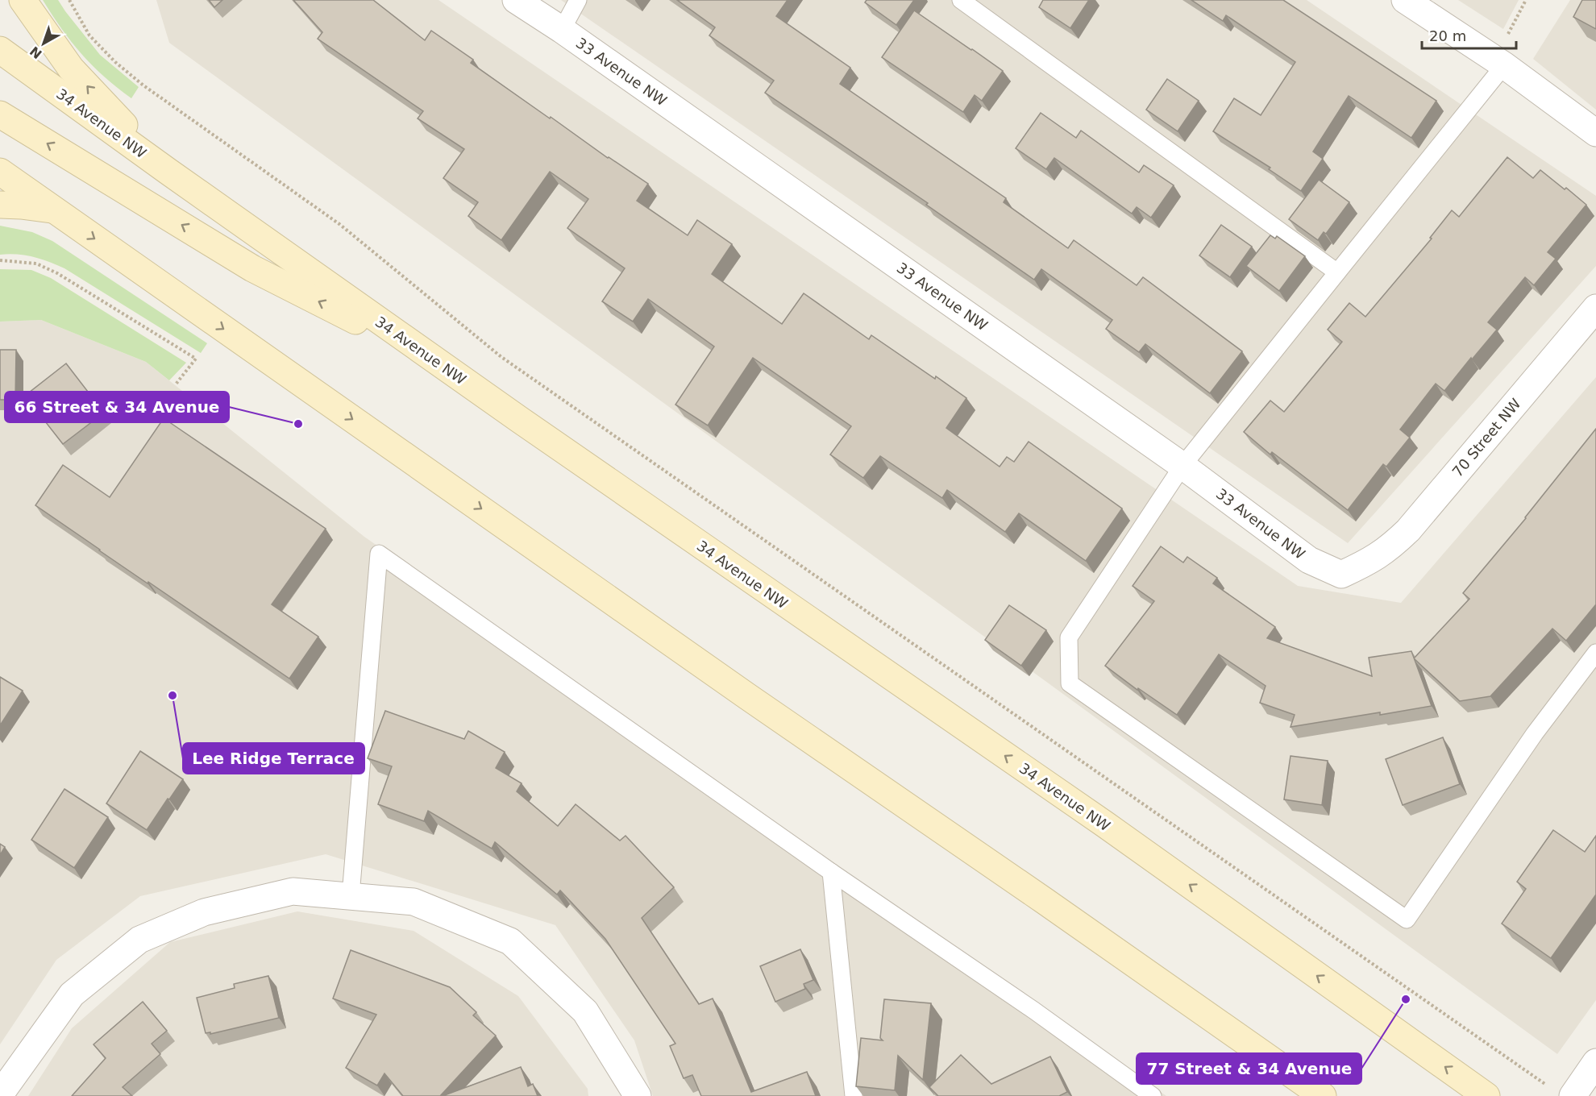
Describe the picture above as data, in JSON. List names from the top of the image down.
{
  "streets": {
    "main road": ["34 Avenue NW"],
    "street": ["33 Avenue NW", "70 Street NW"]
  },
  "crossings": [
    ["33 Avenue NW", "70 Street NW"]
  ],
  "places": ["66 Street & 34 Avenue", "Lee Ridge Terrace", "77 Street & 34 Avenue"],
  "scale_bar": "20 m",
  "north": "bottom left"
}
